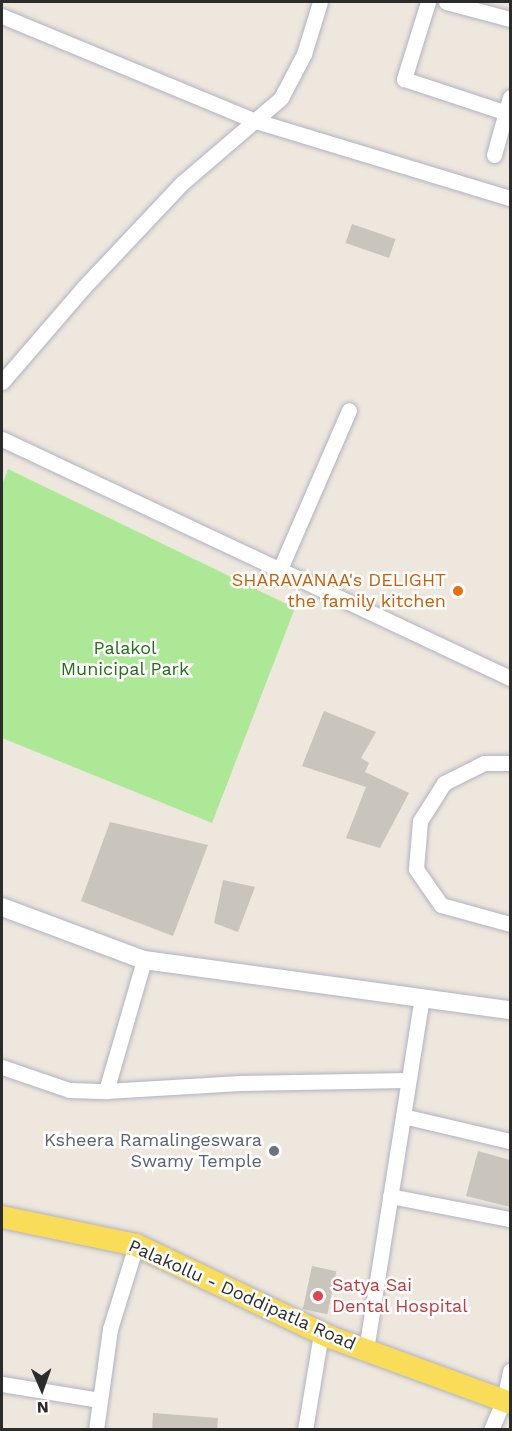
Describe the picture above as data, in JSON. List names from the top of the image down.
{
  "streets": {
    "main road": ["Palakollu - Doddipatla Road"]
  },
  "parks": ["Palakol Municipal Park"],
  "places": ["SHARAVANAA's DELIGHT the family kitchen", "Ksheera Ramalingeswara Swamy Temple", "Satya Sai Dental Hospital"],
  "north": "bottom"
}
